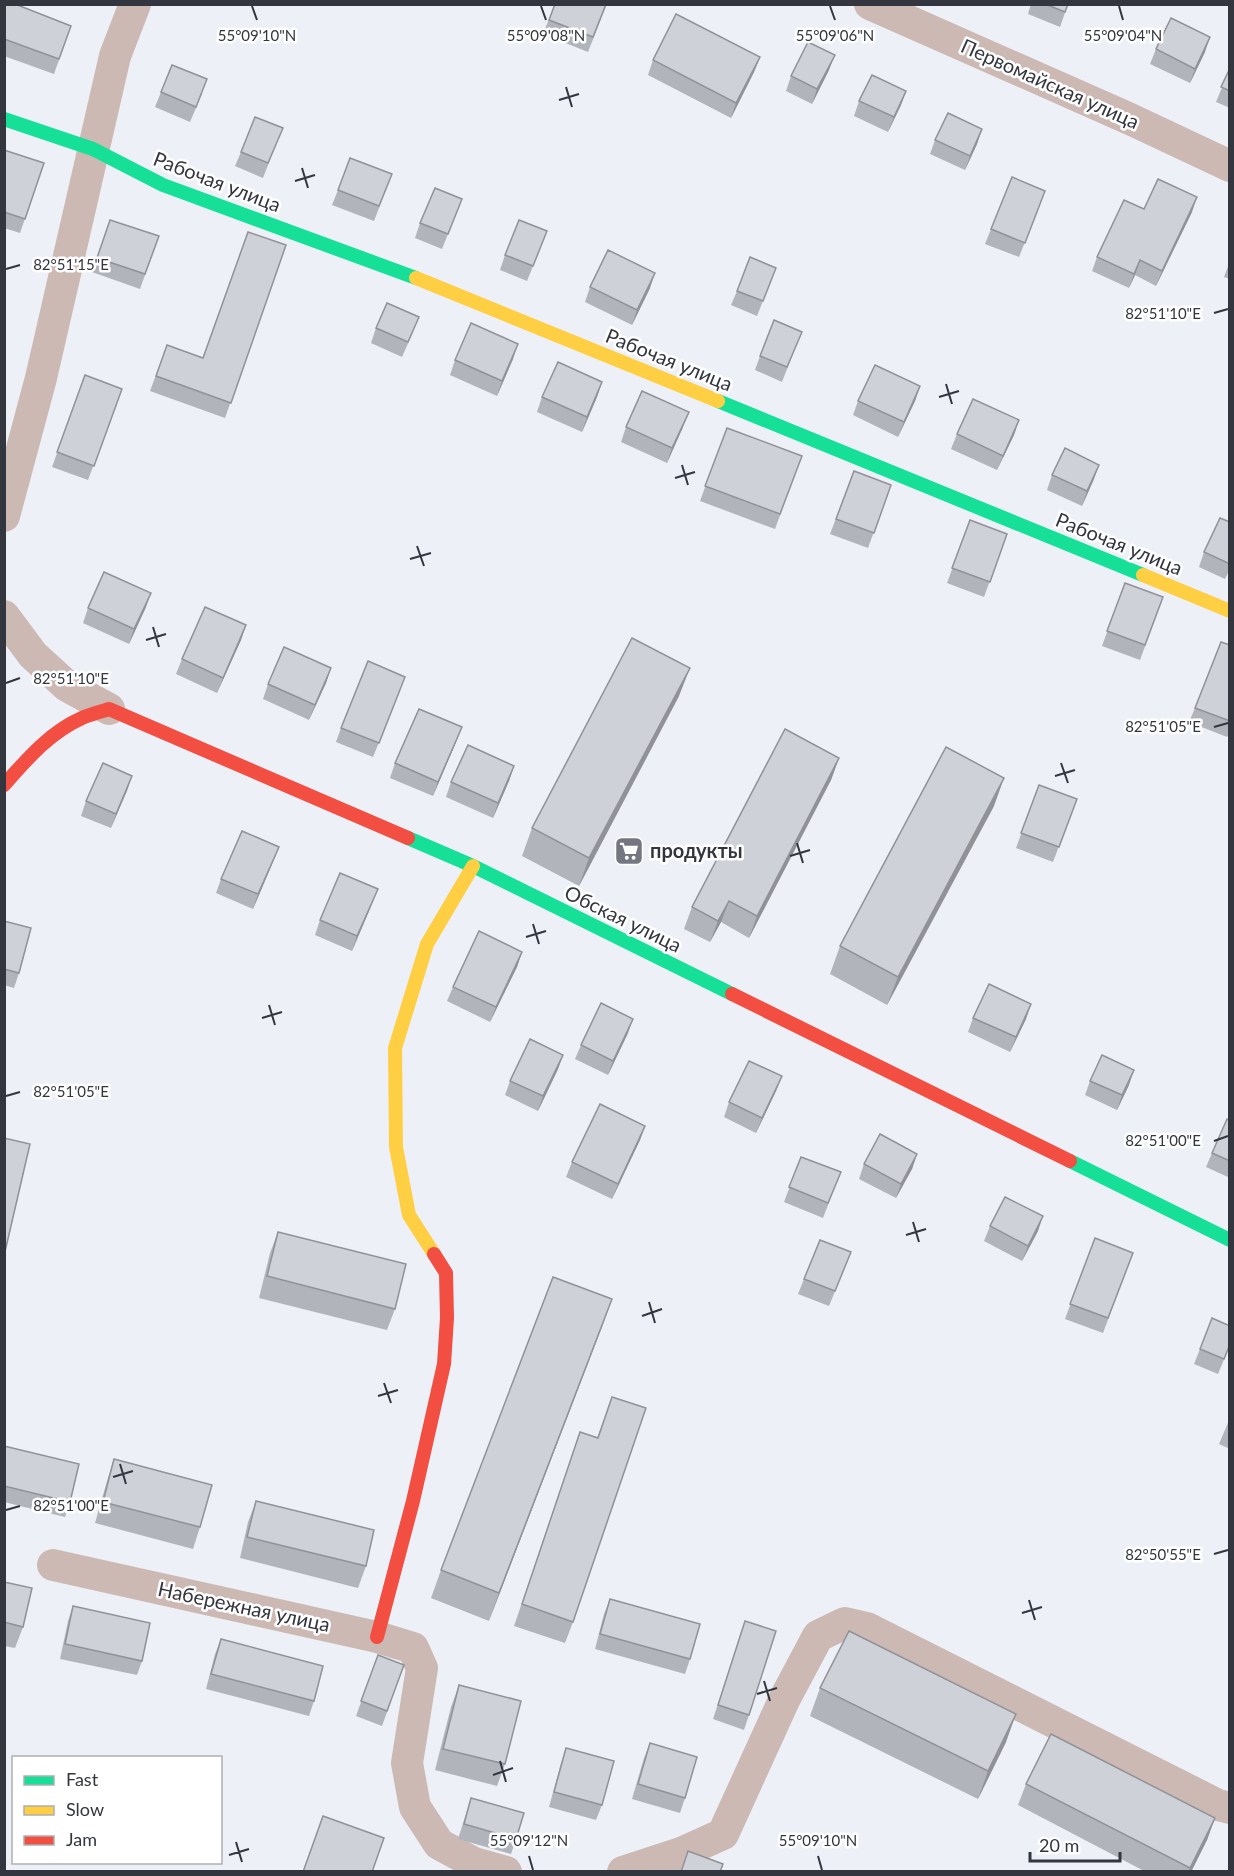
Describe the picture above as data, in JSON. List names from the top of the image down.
{
  "streets": {
    "street": [
      "Первомайская улица",
      "Рабочая улица",
      "Обская улица",
      "Набережная улица"
    ]
  },
  "places": {
    "supermarket": ["продукты"]
  },
  "legend": ["Fast", "Slow", "Jam"],
  "scale_bar": "20 m",
  "coordinates": [
    "55°09'10\"N",
    "55°09'08\"N",
    "55°09'06\"N",
    "55°09'04\"N",
    "82°51'15\"E",
    "82°51'10\"E",
    "82°51'05\"E",
    "82°51'00\"E",
    "82°50'55\"E",
    "55°09'12\"N"
  ]
}
